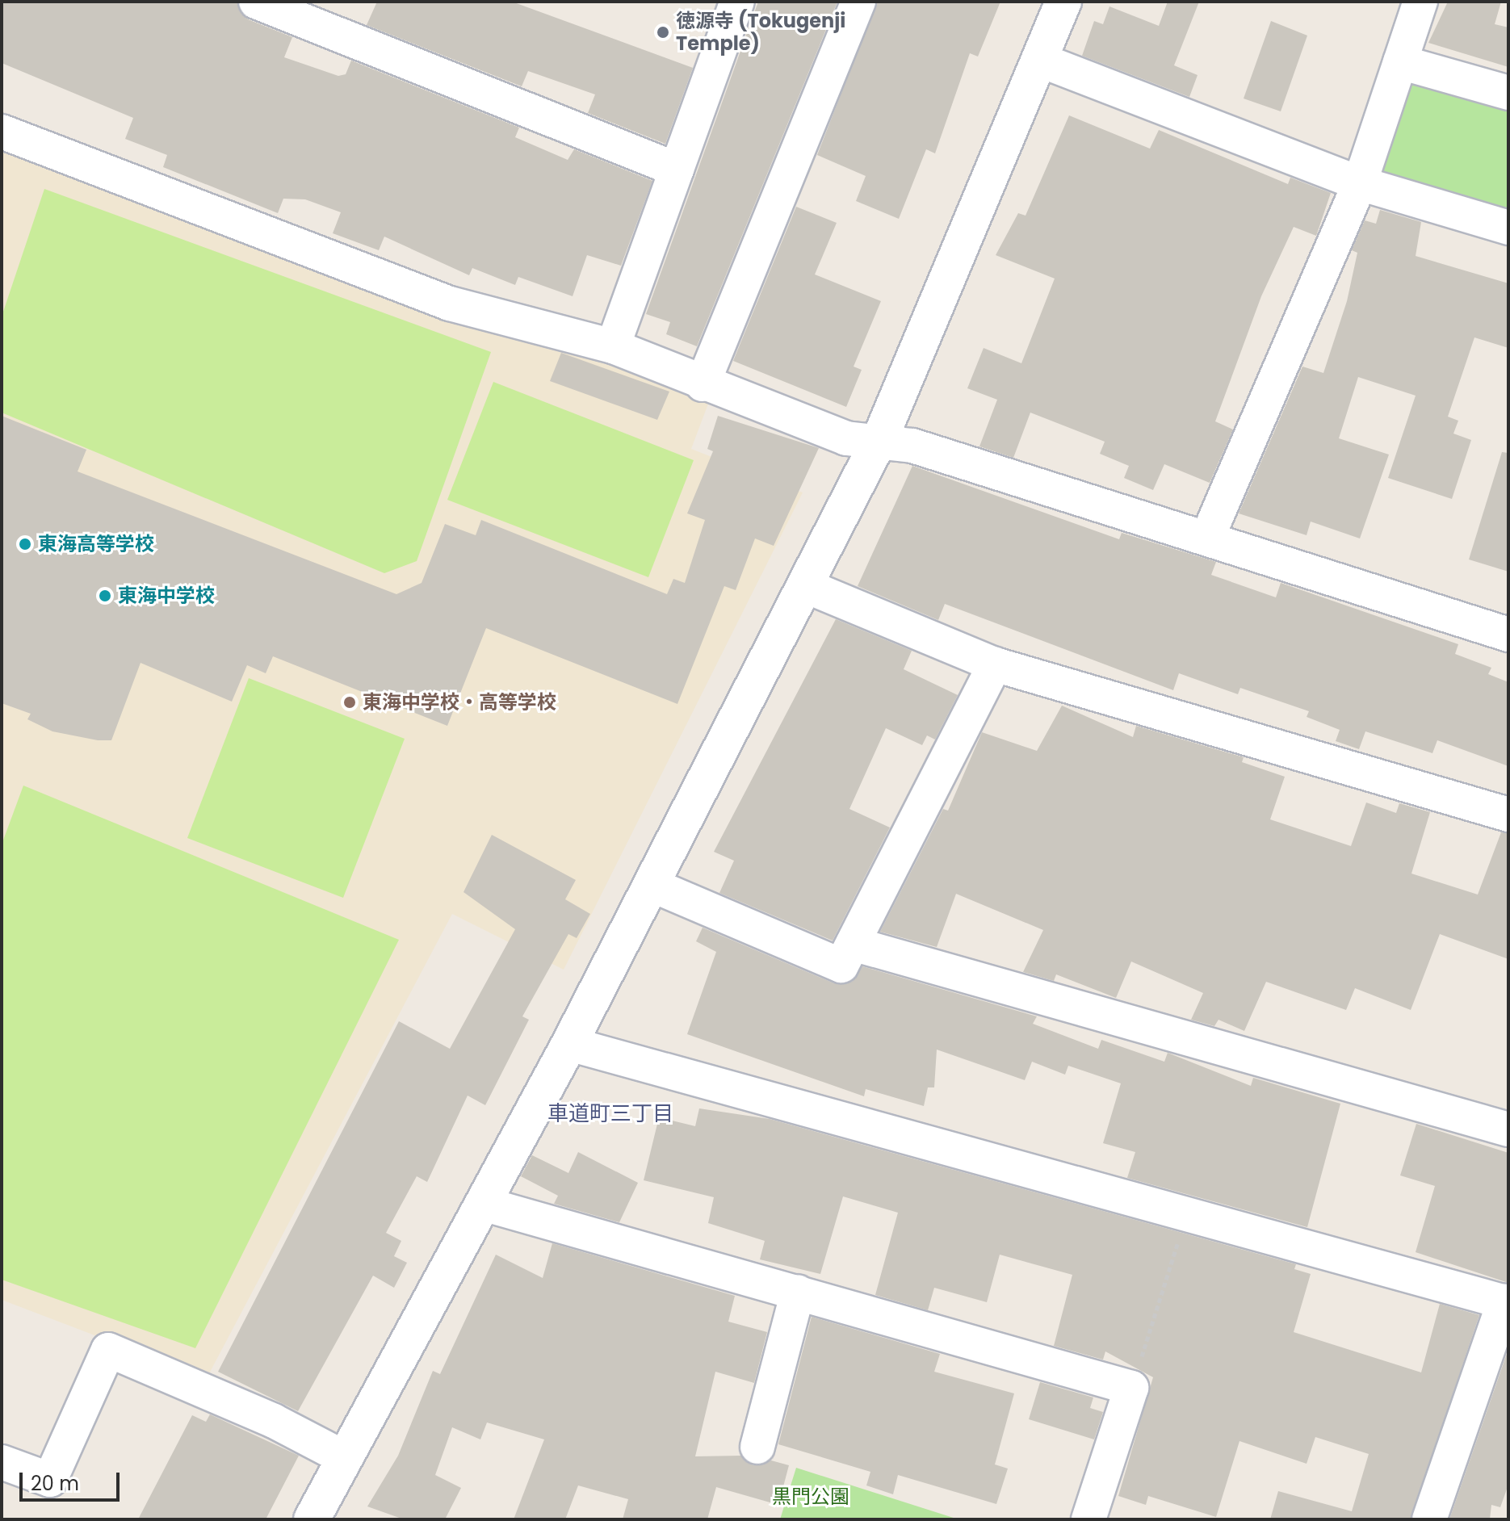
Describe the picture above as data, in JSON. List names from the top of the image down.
{
  "districts": ["車道町三丁目"],
  "parks": ["黒門公園"],
  "places": [
    "徳源寺 (Tokugenji Temple)",
    "東海高等学校",
    "東海中学校",
    "東海中学校・高等学校"
  ],
  "scale_bar": "20 m"
}
